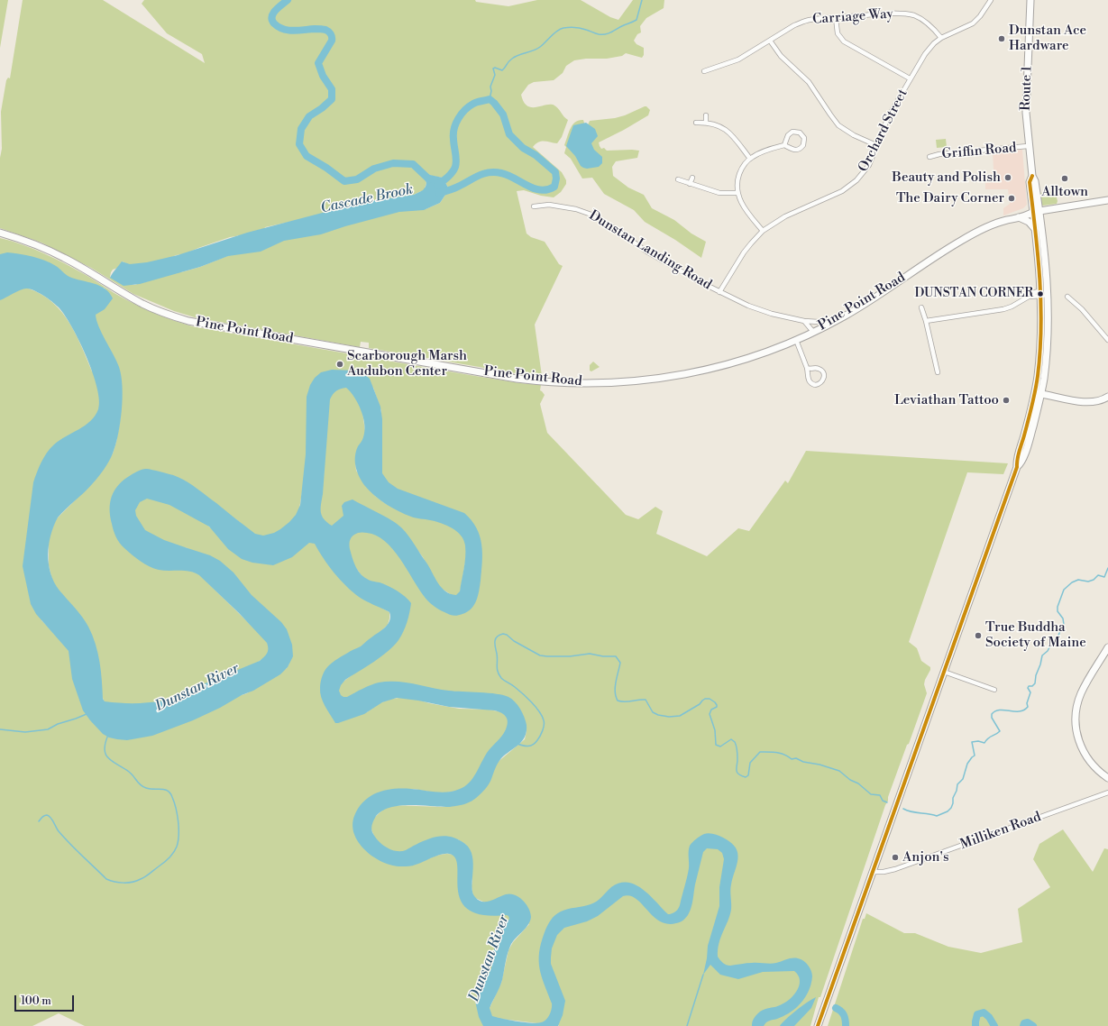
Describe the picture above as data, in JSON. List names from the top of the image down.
{
  "streets": {
    "main road": ["Route 1", "Pine Point Road"],
    "street": [
      "Carriage Way",
      "Orchard Street",
      "Griffin Road",
      "Dunstan Landing Road",
      "Milliken Road"
    ]
  },
  "crossings": [
    ["Carriage Way", "Orchard Street"],
    ["Route 1", "Griffin Road"],
    ["Route 1", "Pine Point Road"],
    ["Orchard Street", "Dunstan Landing Road"],
    ["Dunstan Landing Road", "Pine Point Road"]
  ],
  "water": ["Cascade Brook", "Dunstan River"],
  "places": [
    "Dunstan Ace Hardware",
    "Beauty and Polish",
    "Alltown",
    "The Dairy Corner",
    "DUNSTAN CORNER",
    "Scarborough Marsh Audubon Center",
    "Leviathan Tattoo",
    "True Buddha Society of Maine",
    "Anjon's"
  ],
  "scale_bar": "100 m"
}
